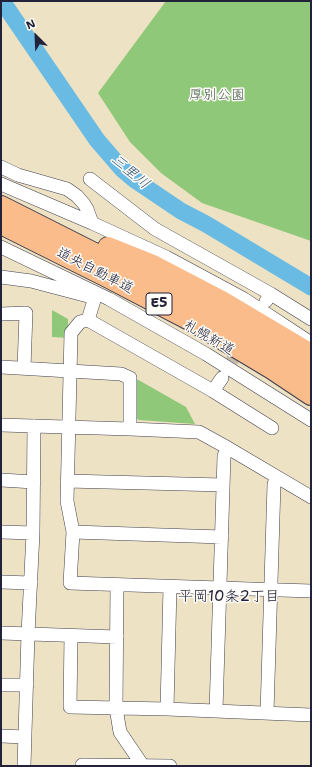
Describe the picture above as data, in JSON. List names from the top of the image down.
{
  "streets": {
    "highway": ["道央自動車道", "E5"],
    "street": ["札幌新道"]
  },
  "districts": ["平岡10条2丁目"],
  "water": ["三里川"],
  "parks": ["厚別公園"],
  "north": "top left"
}
